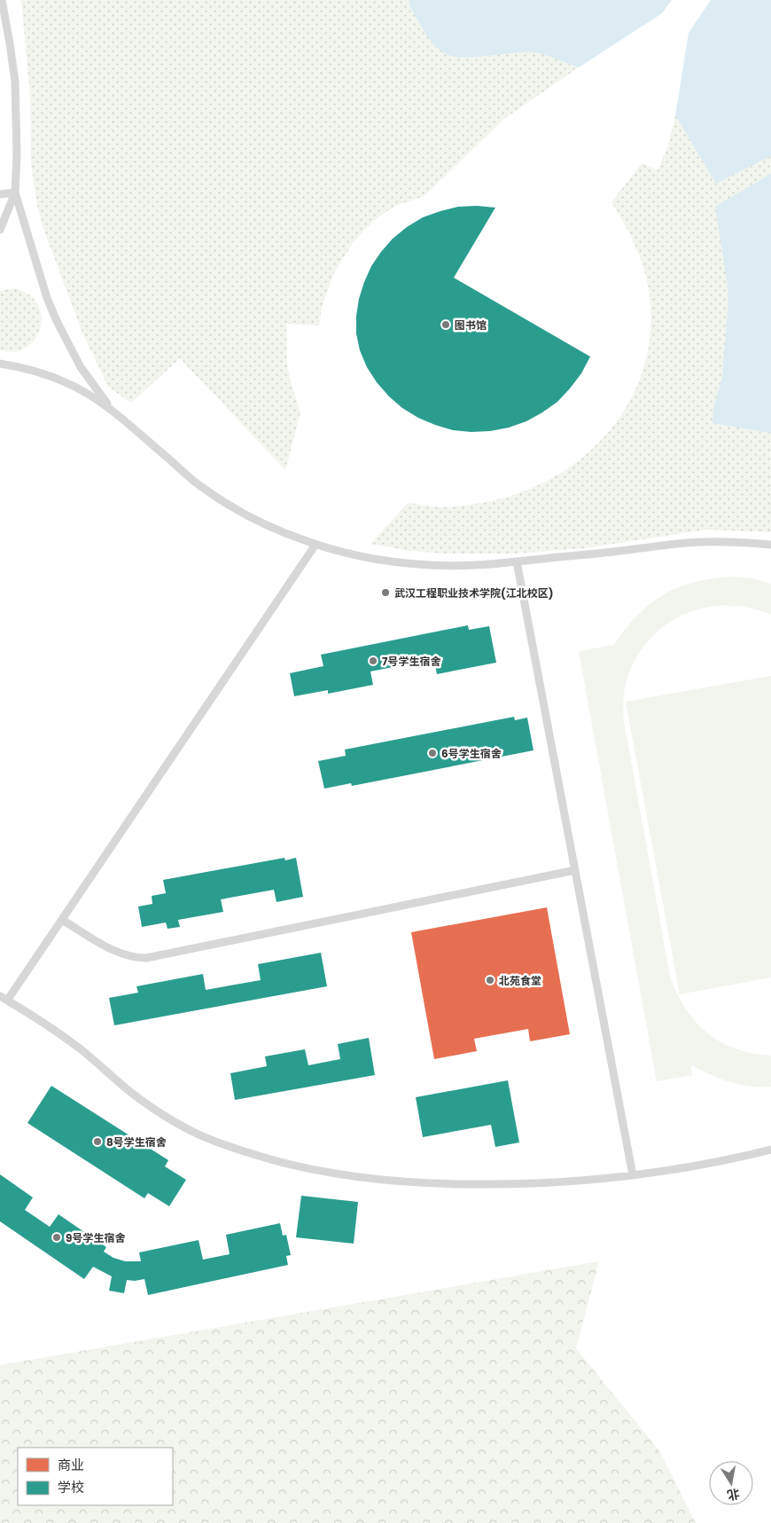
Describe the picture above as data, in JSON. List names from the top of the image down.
{
  "places": [
    "图书馆",
    "武汉工程职业技术学院(江北校区)",
    "7号学生宿舍",
    "6号学生宿舍",
    "北苑食堂",
    "8号学生宿舍",
    "9号学生宿舍"
  ],
  "legend": ["商业", "学校"],
  "north": "bottom"
}
